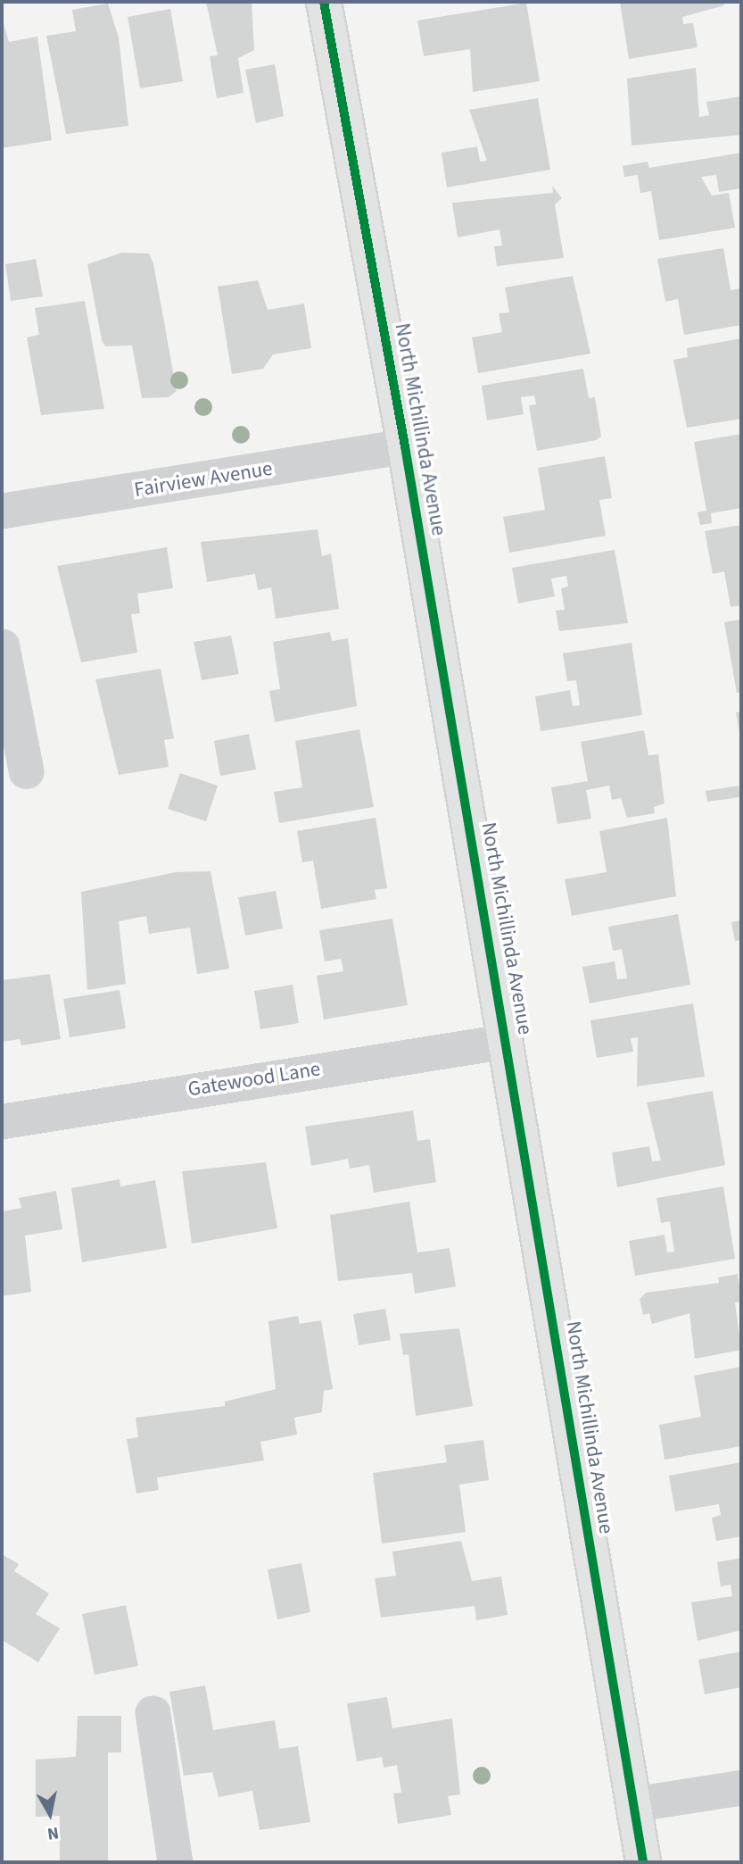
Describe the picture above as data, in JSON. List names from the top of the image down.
{
  "streets": {
    "street": ["North Michillinda Avenue", "Fairview Avenue", "Gatewood Lane"]
  },
  "crossings": [
    ["North Michillinda Avenue", "Fairview Avenue"],
    ["North Michillinda Avenue", "Gatewood Lane"]
  ],
  "north": "bottom"
}
